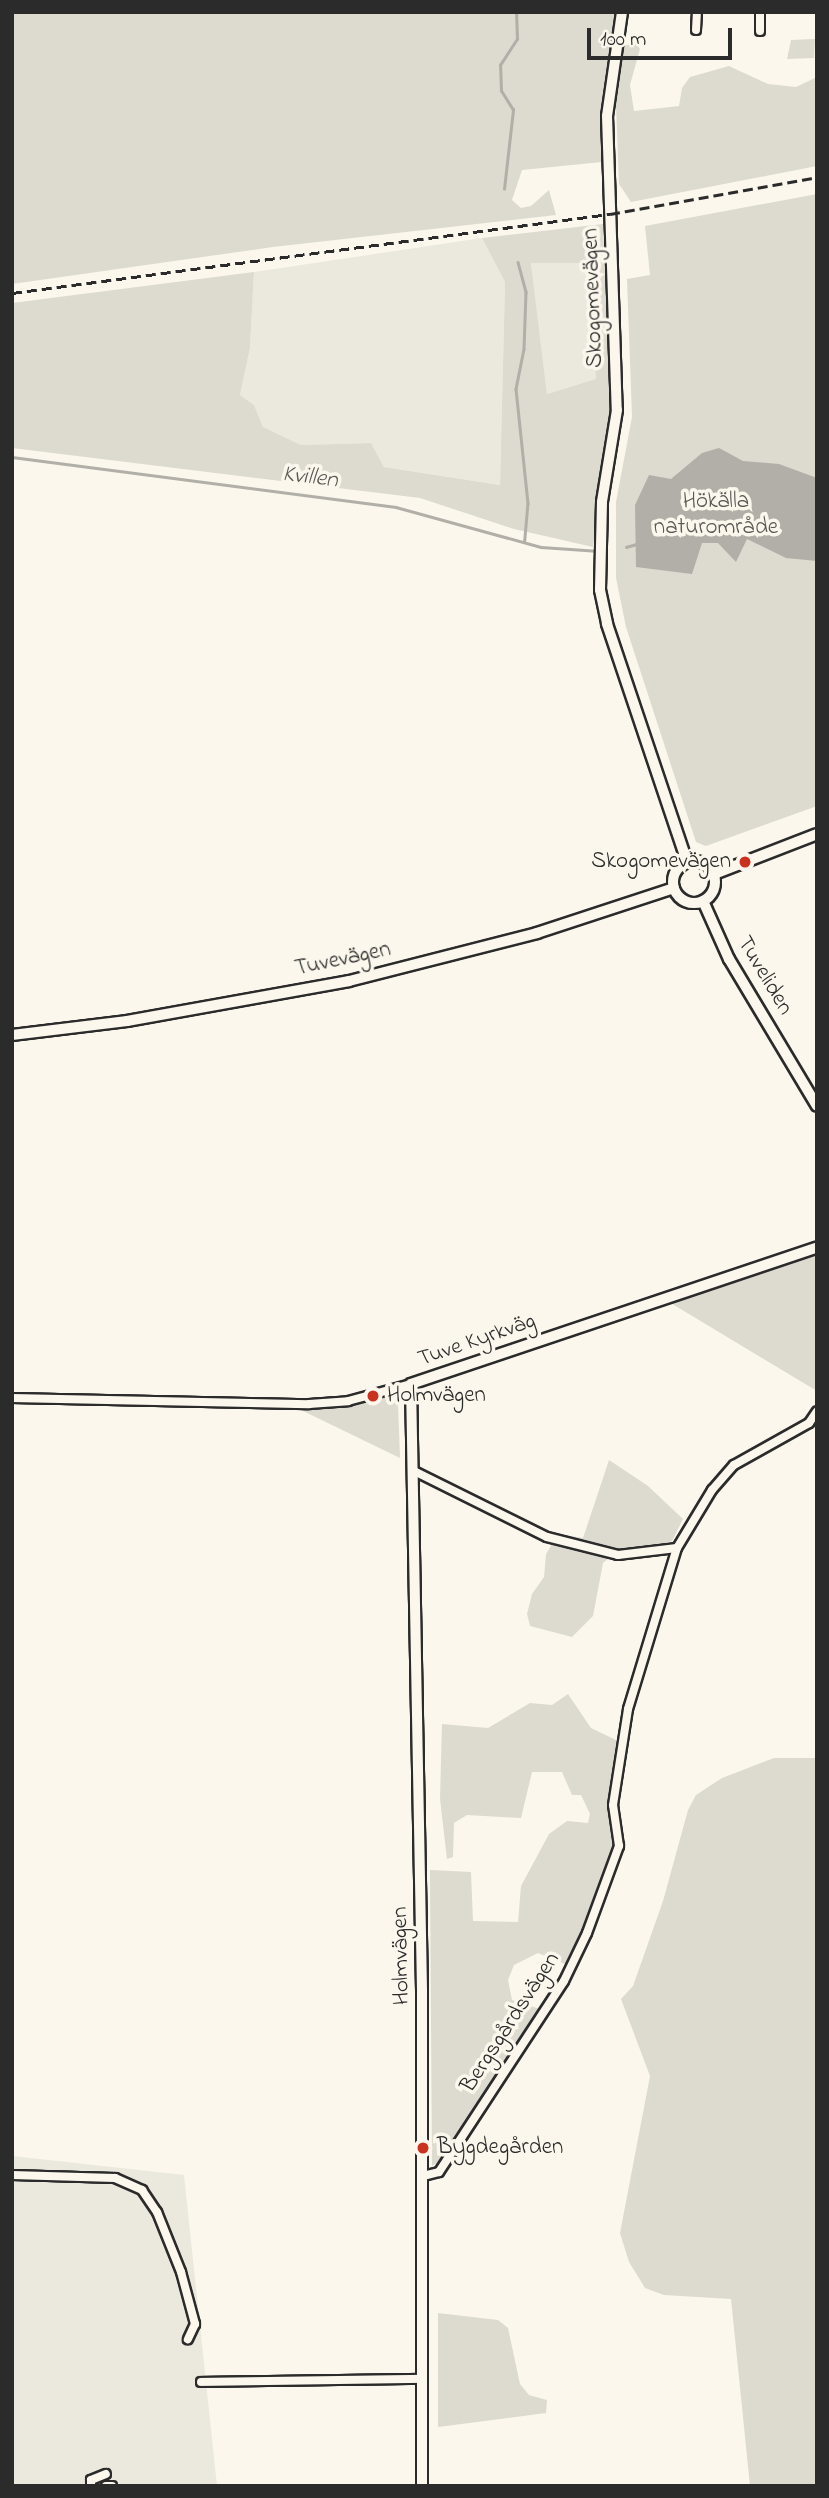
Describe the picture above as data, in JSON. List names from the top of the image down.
{
  "streets": {
    "main road": ["Tuvevägen"],
    "street": [
      "Skogomevägen",
      "Tuveliden",
      "Tuve Kyrkväg",
      "Holmvägen",
      "Bergsgårdsvägen"
    ]
  },
  "crossings": [
    ["Skogomevägen", "Tuvevägen"],
    ["Skogomevägen", "Tuveliden"],
    ["Tuvevägen", "Tuveliden"],
    ["Tuve Kyrkväg", "Holmvägen"],
    ["Holmvägen", "Bergsgårdsvägen"]
  ],
  "water": ["Kvillen"],
  "parks": ["Hökälla naturområde"],
  "places": ["Skogomevägen", "Holmvägen", "Bygdegården"],
  "scale_bar": "100 m"
}
